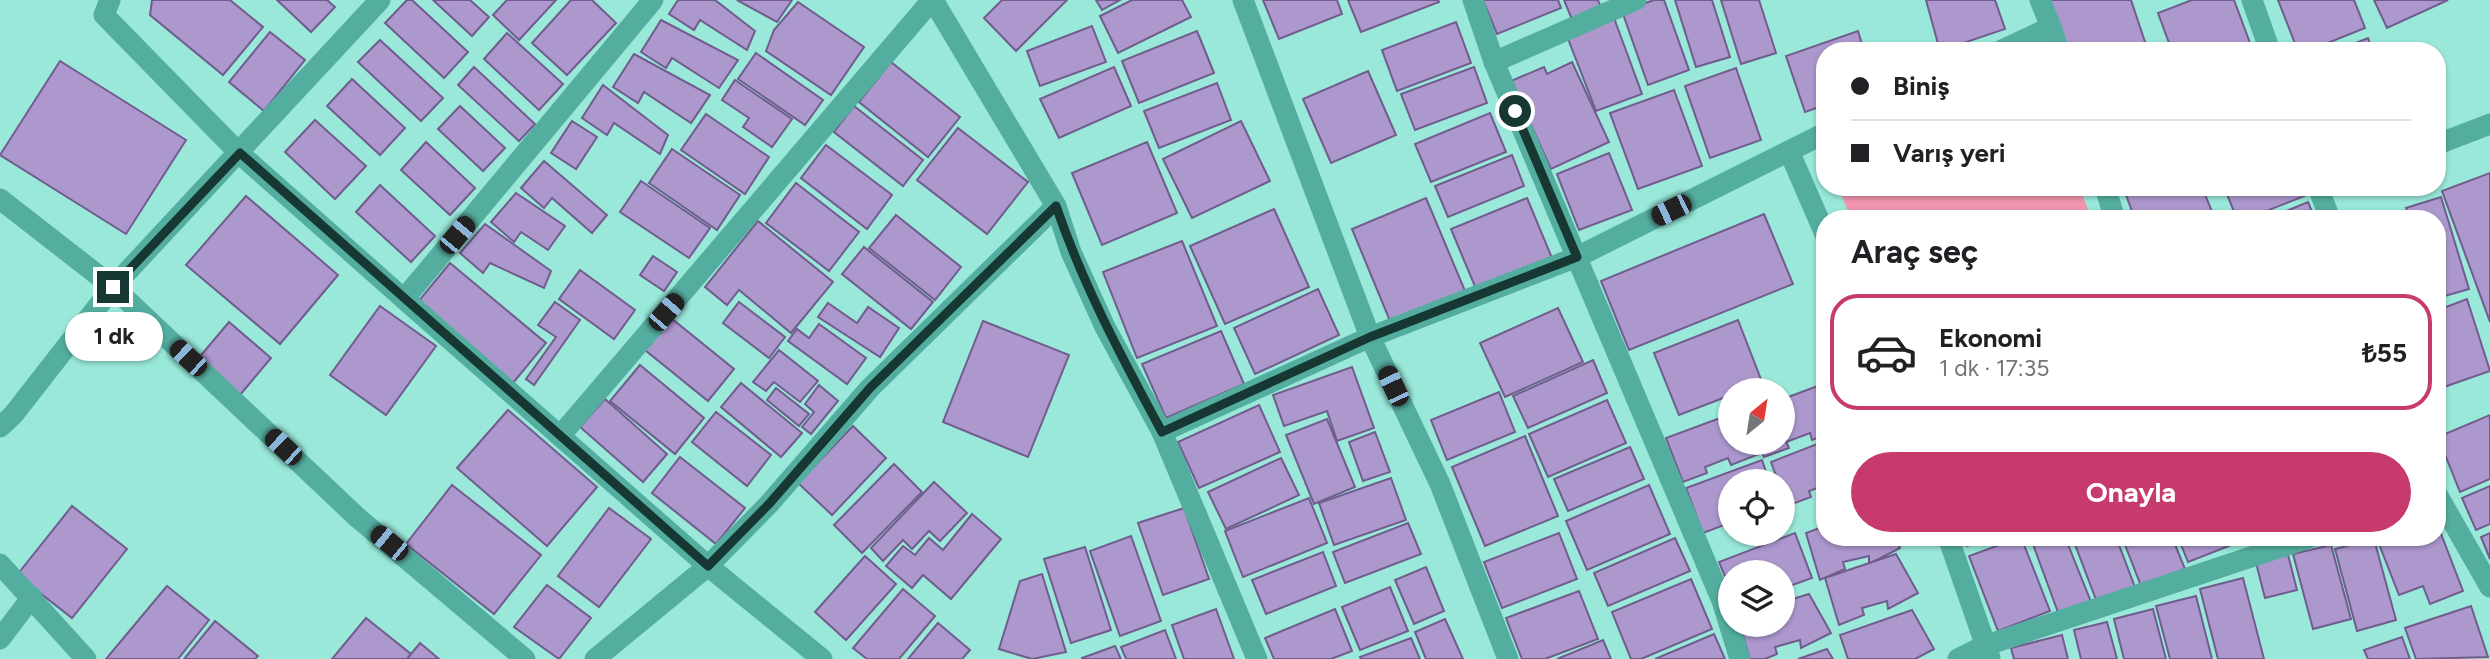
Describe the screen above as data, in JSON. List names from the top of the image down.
{
  "north": "top right",
  "page": {
    "banner": ["Biniş", "Varış yeri"],
    "heading": "Araç seç",
    "list": [
      {
        "name": "Ekonomi",
        "note": "1 dk · 17:35",
        "value": "₺55"
      }
    ],
    "bubble": "1 dk",
    "buttons": "Onayla"
  }
}
